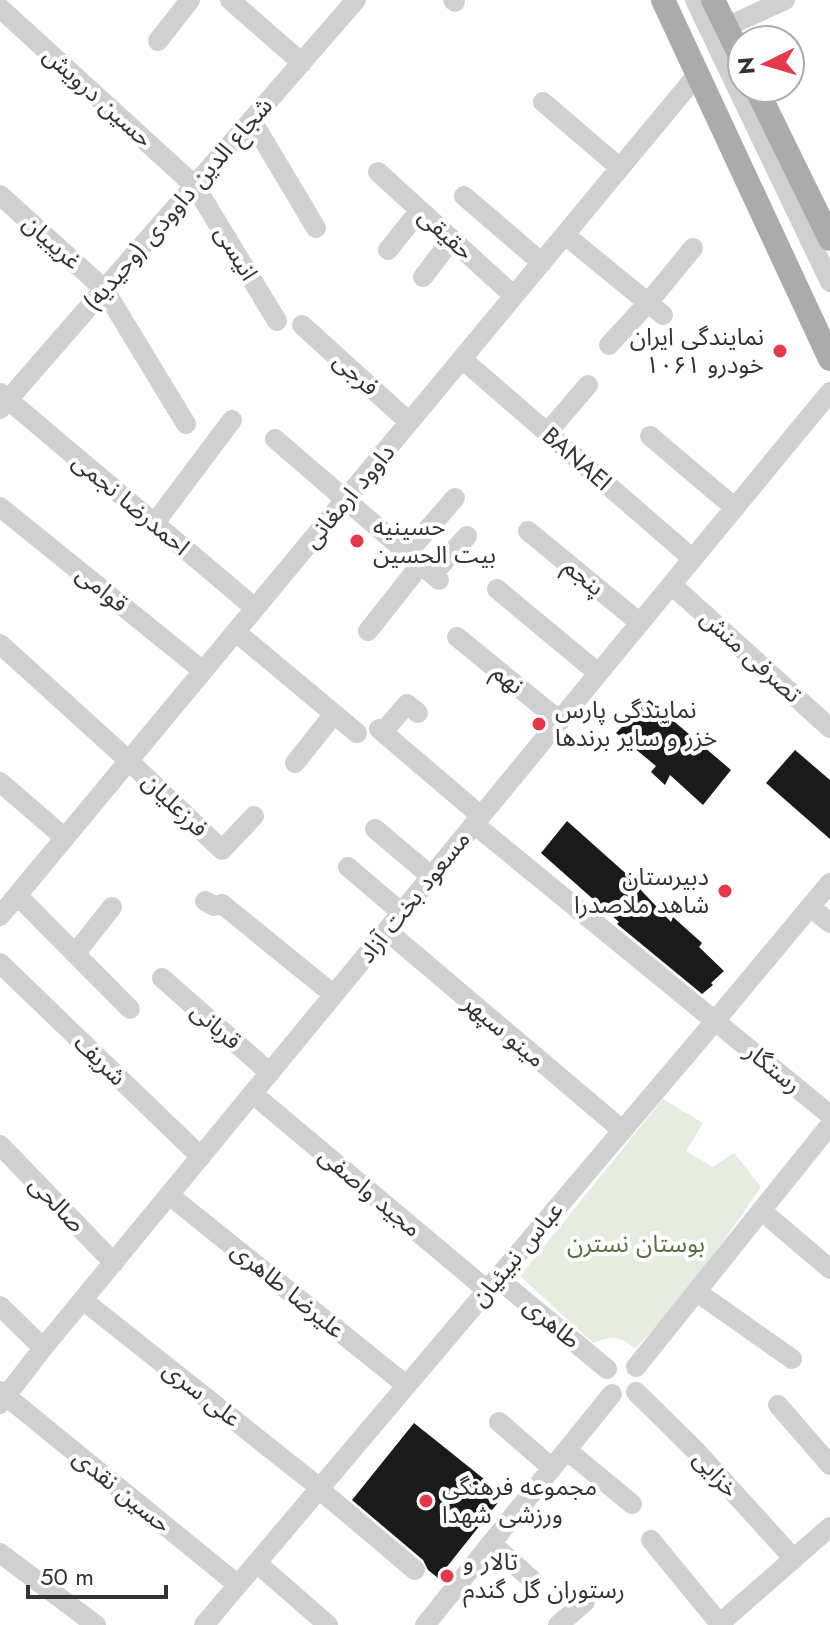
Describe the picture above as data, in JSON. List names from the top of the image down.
{
  "streets": {
    "street": [
      "حسین درویش",
      "شجاع الدین داوودی (وحیدیه)",
      "حقیقی",
      "غریبیان",
      "انیسی",
      "فرجی",
      "BANAEI",
      "داوود ارمغانی",
      "احمدرضا نجمی",
      "پنجم",
      "قوامی",
      "تصرفی منش",
      "نهم",
      "فرزعلیان",
      "مسعود بخت آزاد",
      "قربانی",
      "مینو سپهر",
      "شریف",
      "رستگار",
      "مجید واصفی",
      "صالحی",
      "عباس نبیئیان",
      "علیرضا طاهری",
      "طاهری",
      "علی سری",
      "خزایی",
      "حسین نقدی"
    ]
  },
  "crossings": [
    ["حسین درویش", "شجاع الدین داوودی (وحیدیه)"],
    ["حسین درویش", "انیسی"],
    ["شجاع الدین داوودی (وحیدیه)", "غریبیان"],
    ["شجاع الدین داوودی (وحیدیه)", "انیسی"],
    ["شجاع الدین داوودی (وحیدیه)", "احمدرضا نجمی"],
    ["حقیقی", "داوود ارمغانی"],
    ["فرجی", "داوود ارمغانی"],
    ["BANAEI", "داوود ارمغانی"],
    ["BANAEI", "مسعود بخت آزاد"],
    ["داوود ارمغانی", "احمدرضا نجمی"],
    ["داوود ارمغانی", "قوامی"],
    ["داوود ارمغانی", "فرزعلیان"],
    ["پنجم", "مسعود بخت آزاد"],
    ["تصرفی منش", "مسعود بخت آزاد"],
    ["نهم", "مسعود بخت آزاد"],
    ["مسعود بخت آزاد", "قربانی"],
    ["مسعود بخت آزاد", "مینو سپهر"],
    ["مسعود بخت آزاد", "شریف"],
    ["مسعود بخت آزاد", "رستگار"],
    ["مسعود بخت آزاد", "مجید واصفی"],
    ["مسعود بخت آزاد", "صالحی"],
    ["مسعود بخت آزاد", "علیرضا طاهری"],
    ["مسعود بخت آزاد", "علی سری"],
    ["مسعود بخت آزاد", "حسین نقدی"],
    ["مینو سپهر", "عباس نبیئیان"],
    ["رستگار", "عباس نبیئیان"],
    ["مجید واصفی", "عباس نبیئیان"],
    ["مجید واصفی", "طاهری"],
    ["عباس نبیئیان", "علیرضا طاهری"],
    ["عباس نبیئیان", "طاهری"],
    ["عباس نبیئیان", "علی سری"],
    ["عباس نبیئیان", "حسین نقدی"],
    ["طاهری", "خزایی"]
  ],
  "parks": ["بوستان نسترن"],
  "places": [
    "نمایندگی ایران خودرو ۱۰۶۱",
    "حسینیه بیت الحسین",
    "نمایندگی پارس خزر و سایر برندها",
    "دبیرستان شاهد ملاصدرا",
    "مجموعه فرهنگی ورزشی شهدا",
    "تالار و رستوران گل گندم"
  ],
  "scale_bar": "50 m",
  "north": "left"
}
